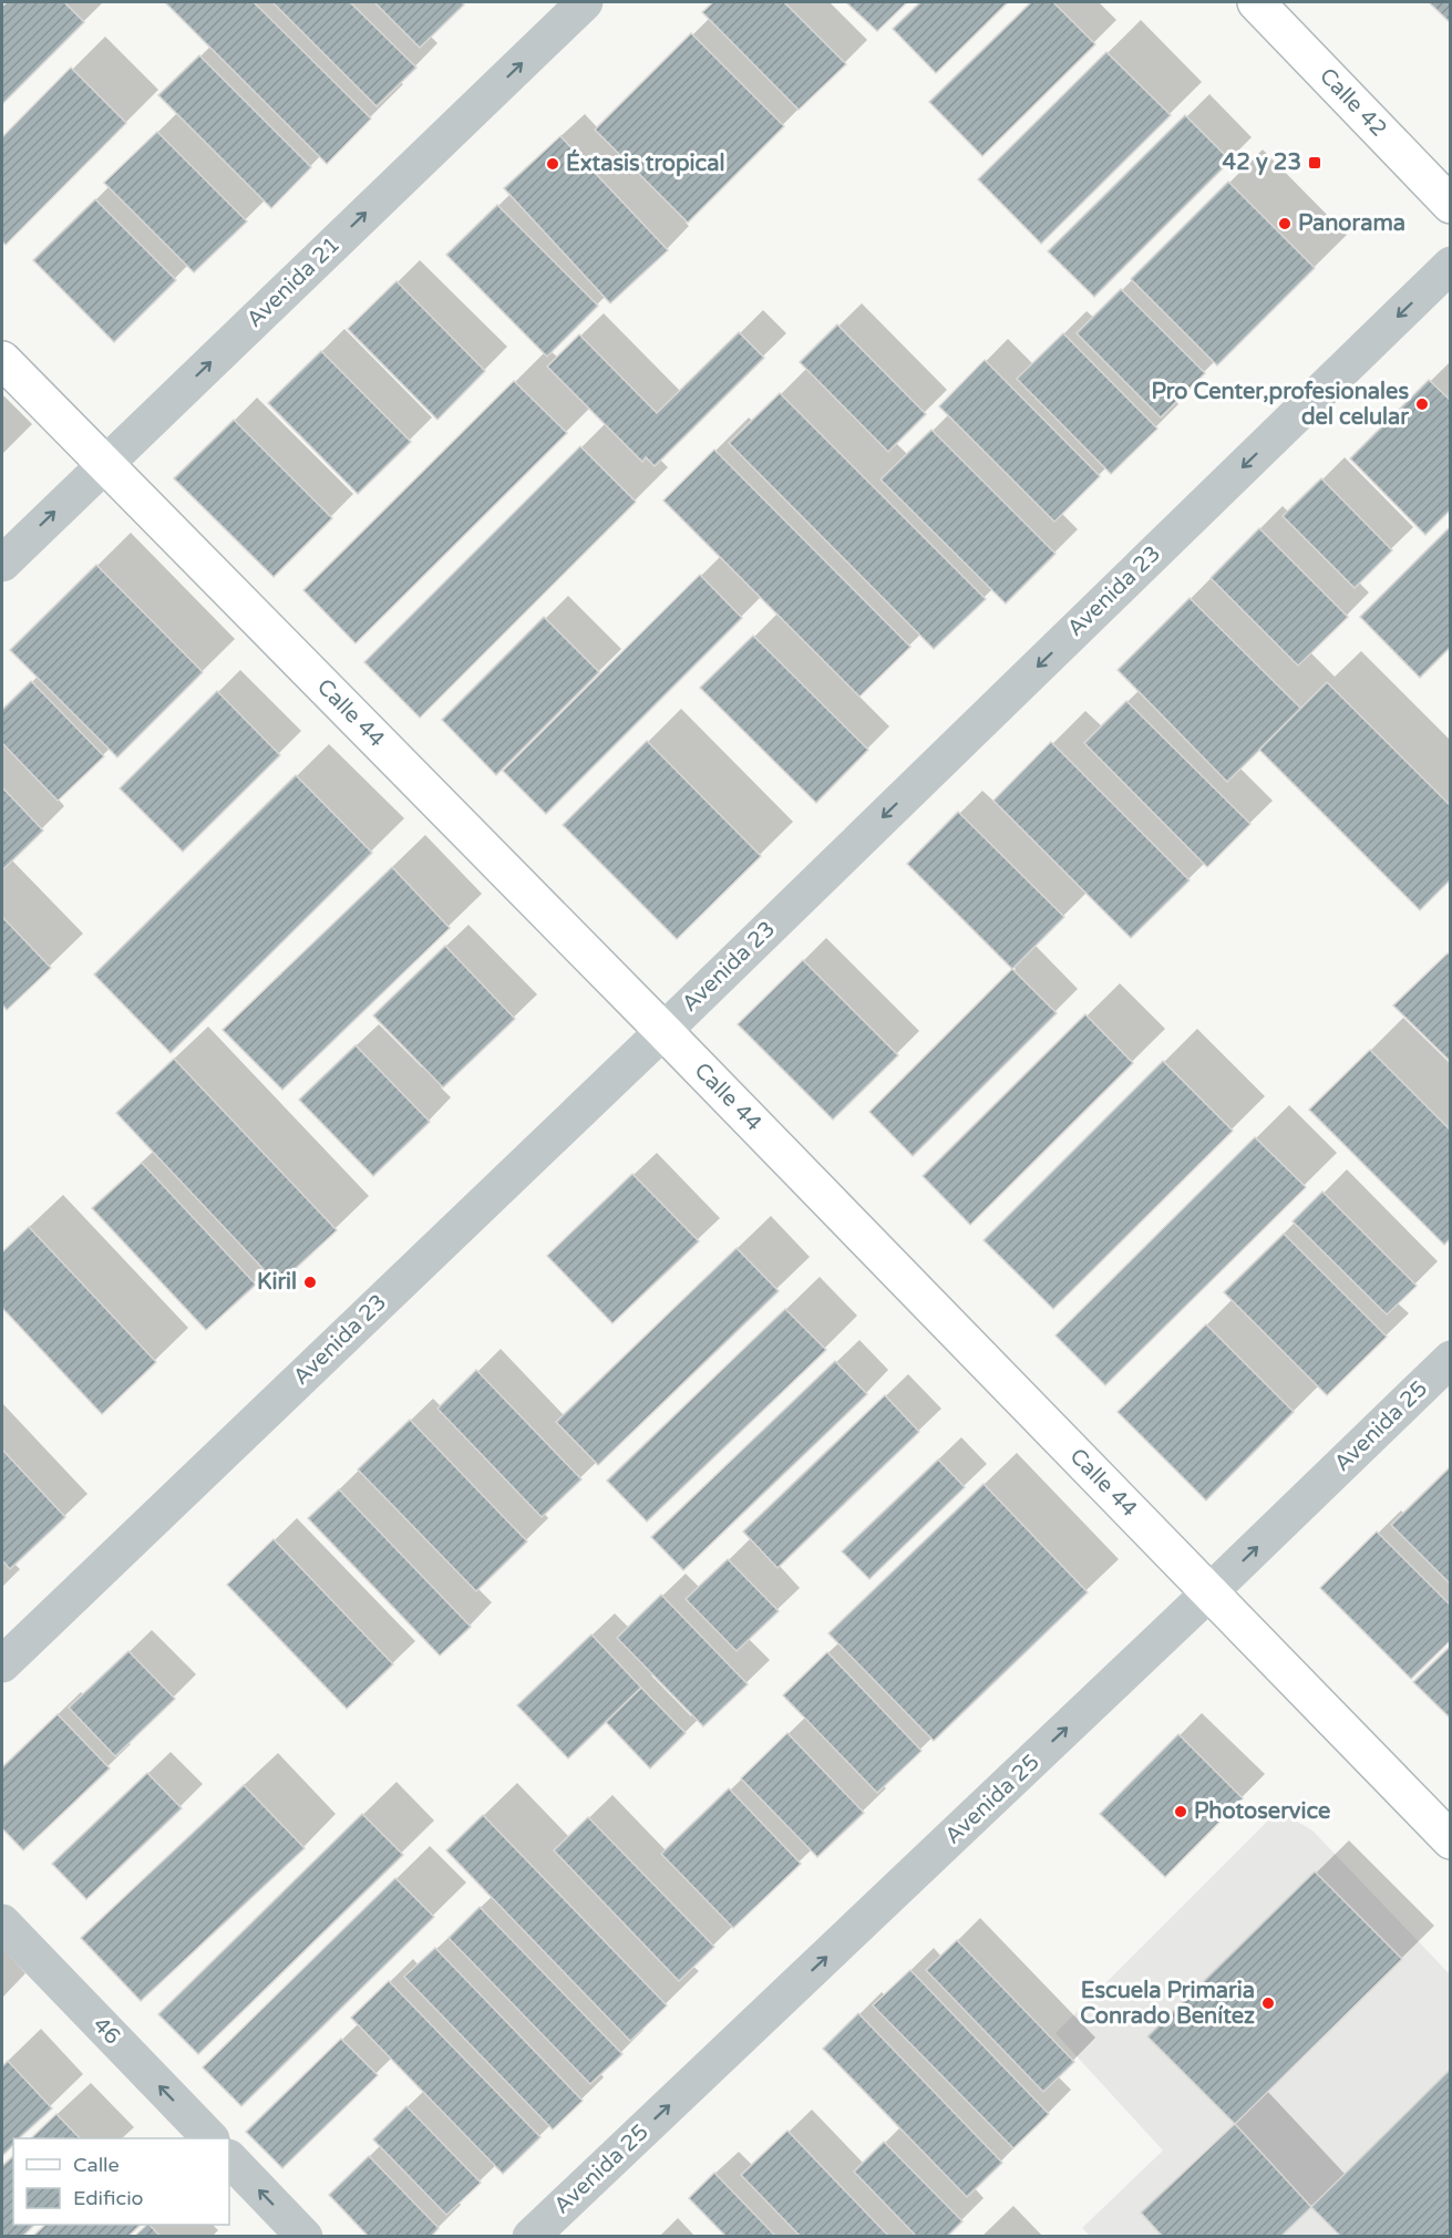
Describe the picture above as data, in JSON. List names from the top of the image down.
{
  "streets": {
    "street": [
      "Calle 42",
      "Avenida 21",
      "Avenida 23",
      "Calle 44",
      "Avenida 25",
      "46"
    ]
  },
  "crossings": [
    ["Avenida 21", "Calle 44"],
    ["Avenida 23", "Calle 44"],
    ["Calle 44", "Avenida 25"]
  ],
  "one_way": [
    "Avenida 21",
    "Avenida 23",
    "Avenida 25",
    "46"
  ],
  "places": {
    "transit": ["42 y 23"],
    "other": [
      "Éxtasis tropical",
      "Panorama",
      "Pro Center,profesionales del celular",
      "Kiril",
      "Photoservice",
      "Escuela Primaria Conrado Benítez"
    ]
  },
  "legend": ["Calle", "Edificio"]
}
